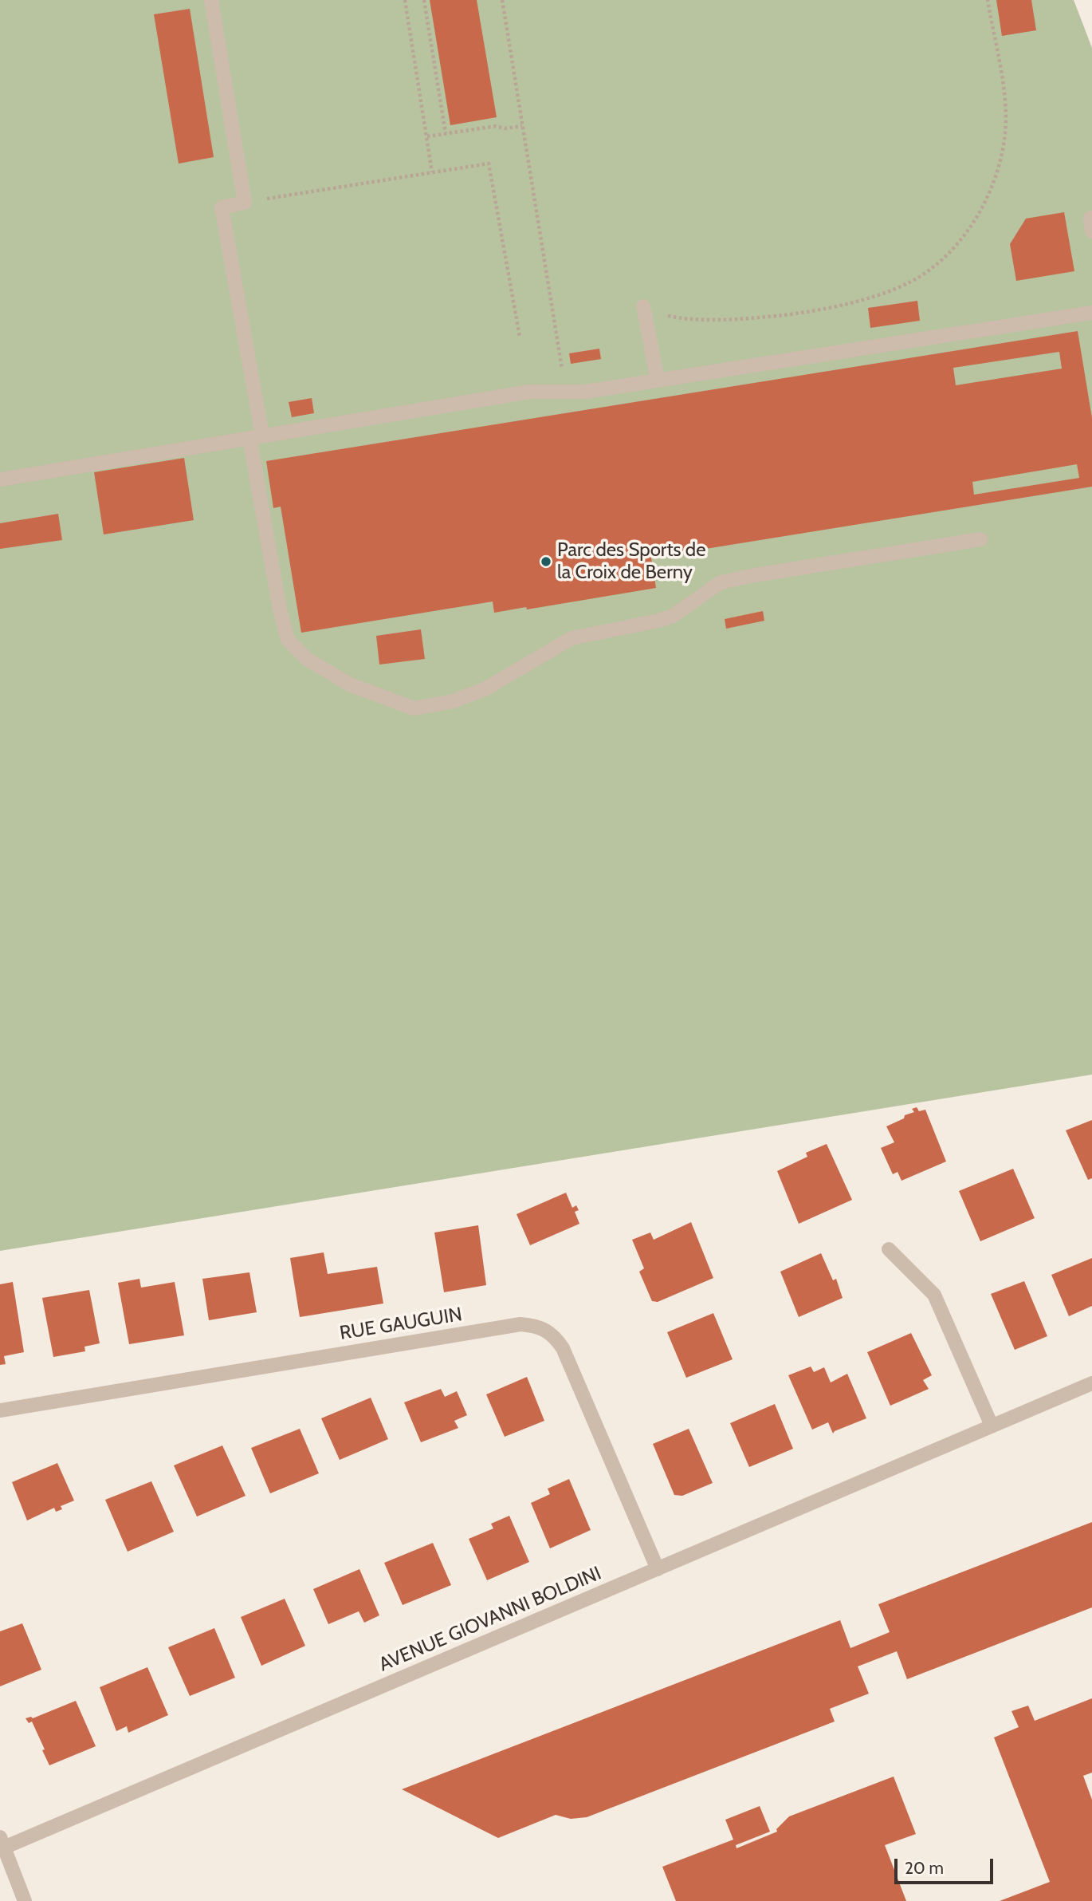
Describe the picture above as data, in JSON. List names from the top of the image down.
{
  "streets": {
    "street": ["RUE GAUGUIN", "AVENUE GIOVANNI BOLDINI"]
  },
  "crossings": [
    ["RUE GAUGUIN", "AVENUE GIOVANNI BOLDINI"]
  ],
  "places": ["Parc des Sports de la Croix de Berny"],
  "scale_bar": "20 m"
}
